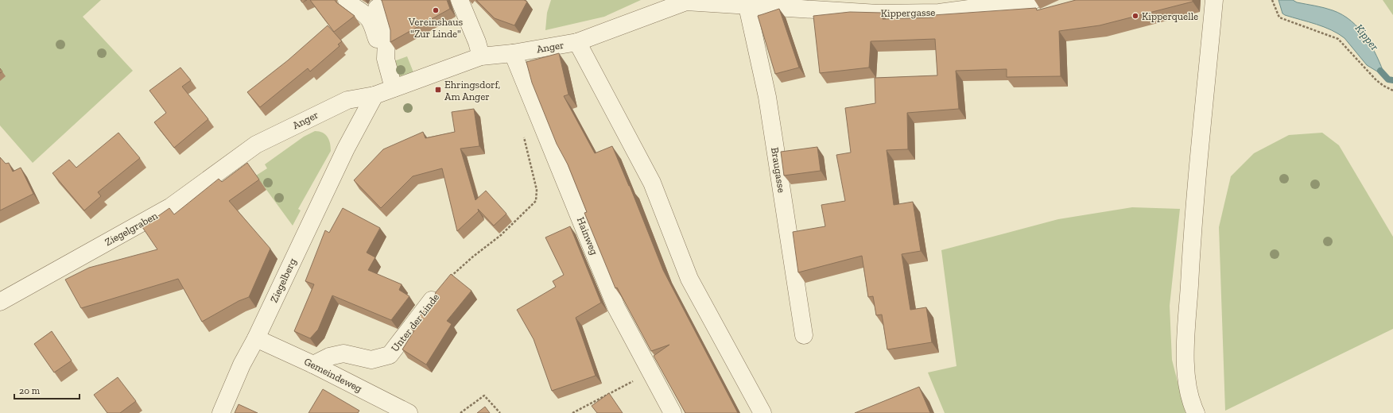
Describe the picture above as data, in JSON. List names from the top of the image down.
{
  "streets": {
    "street": [
      "Kippergasse",
      "Anger",
      "Braugasse",
      "Ziegelgraben",
      "Hainweg",
      "Ziegelberg",
      "Unter der Linde",
      "Gemeindeweg"
    ]
  },
  "crossings": [
    ["Kippergasse", "Anger"],
    ["Kippergasse", "Braugasse"],
    ["Anger", "Ziegelgraben"],
    ["Anger", "Hainweg"],
    ["Anger", "Ziegelberg"],
    ["Hainweg", "Unter der Linde"],
    ["Ziegelberg", "Gemeindeweg"],
    ["Unter der Linde", "Gemeindeweg"]
  ],
  "water": ["Kipper"],
  "places": {
    "other": ["Vereinshaus \"Zur Linde\"", "Kipperquelle"],
    "transit": ["Ehringsdorf, Am Anger"]
  },
  "scale_bar": "20 m"
}
